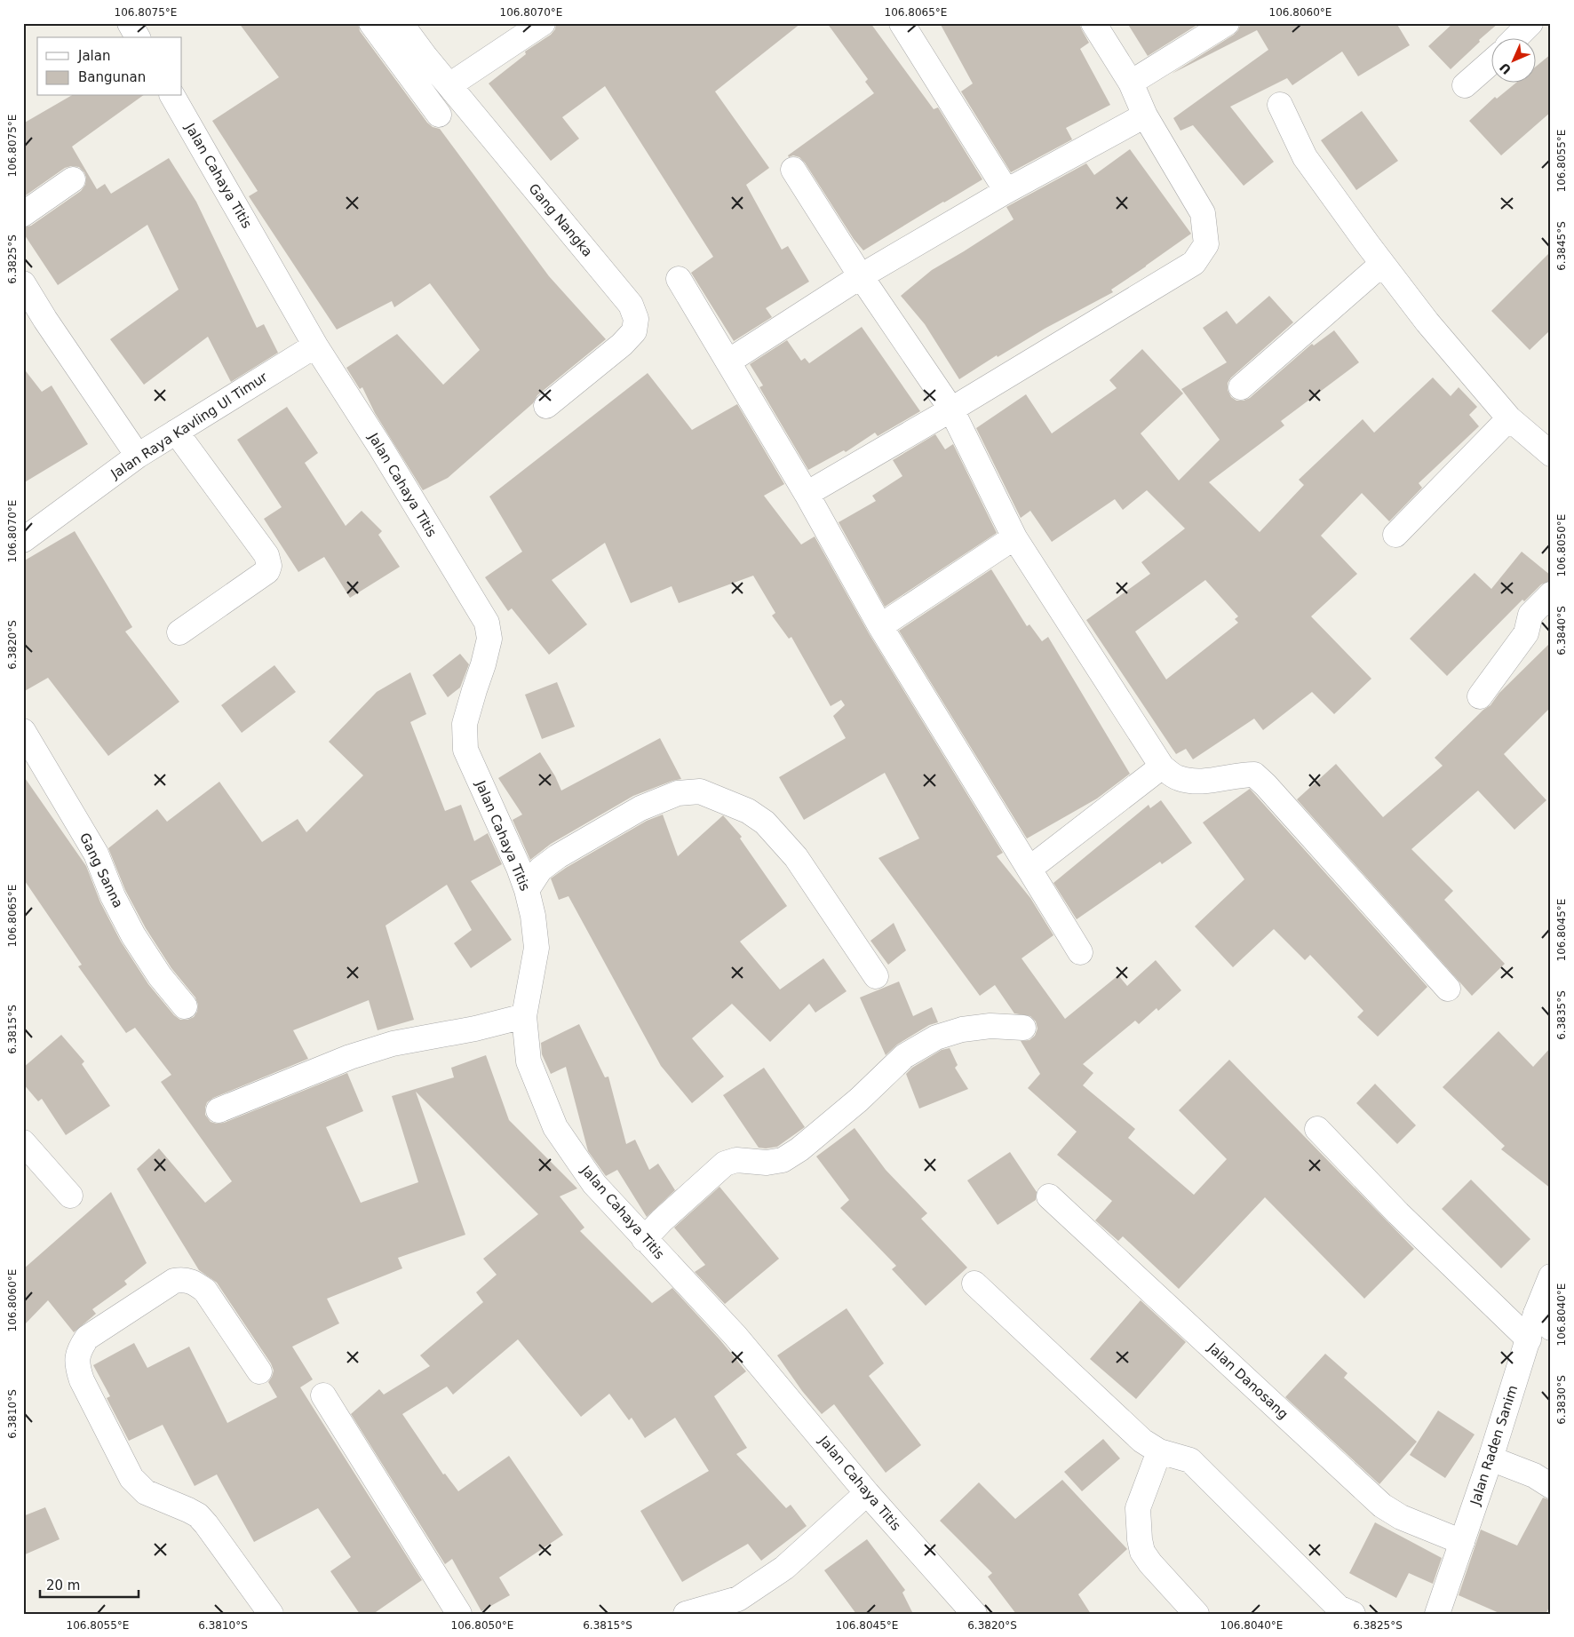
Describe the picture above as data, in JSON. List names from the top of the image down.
{
  "streets": {
    "street": [
      "Jalan Cahaya Titis",
      "Gang Nangka",
      "Jalan Raya Kavling Ul Timur",
      "Gang Sanna",
      "Jalan Danosang",
      "Jalan Raden Sanim"
    ]
  },
  "crossings": [
    ["Jalan Cahaya Titis", "Jalan Raya Kavling Ul Timur"],
    ["Jalan Danosang", "Jalan Raden Sanim"]
  ],
  "legend": ["Jalan", "Bangunan"],
  "scale_bar": "20 m",
  "north": "bottom left",
  "coordinates": [
    "106.8075°E",
    "106.8070°E",
    "106.8065°E",
    "106.8060°E",
    "106.8055°E",
    "6.3845°S",
    "6.3825°S",
    "106.8050°E",
    "6.3840°S",
    "6.3820°S",
    "106.8045°E",
    "6.3835°S",
    "6.3815°S",
    "106.8040°E",
    "6.3830°S",
    "6.3810°S"
  ]
}
